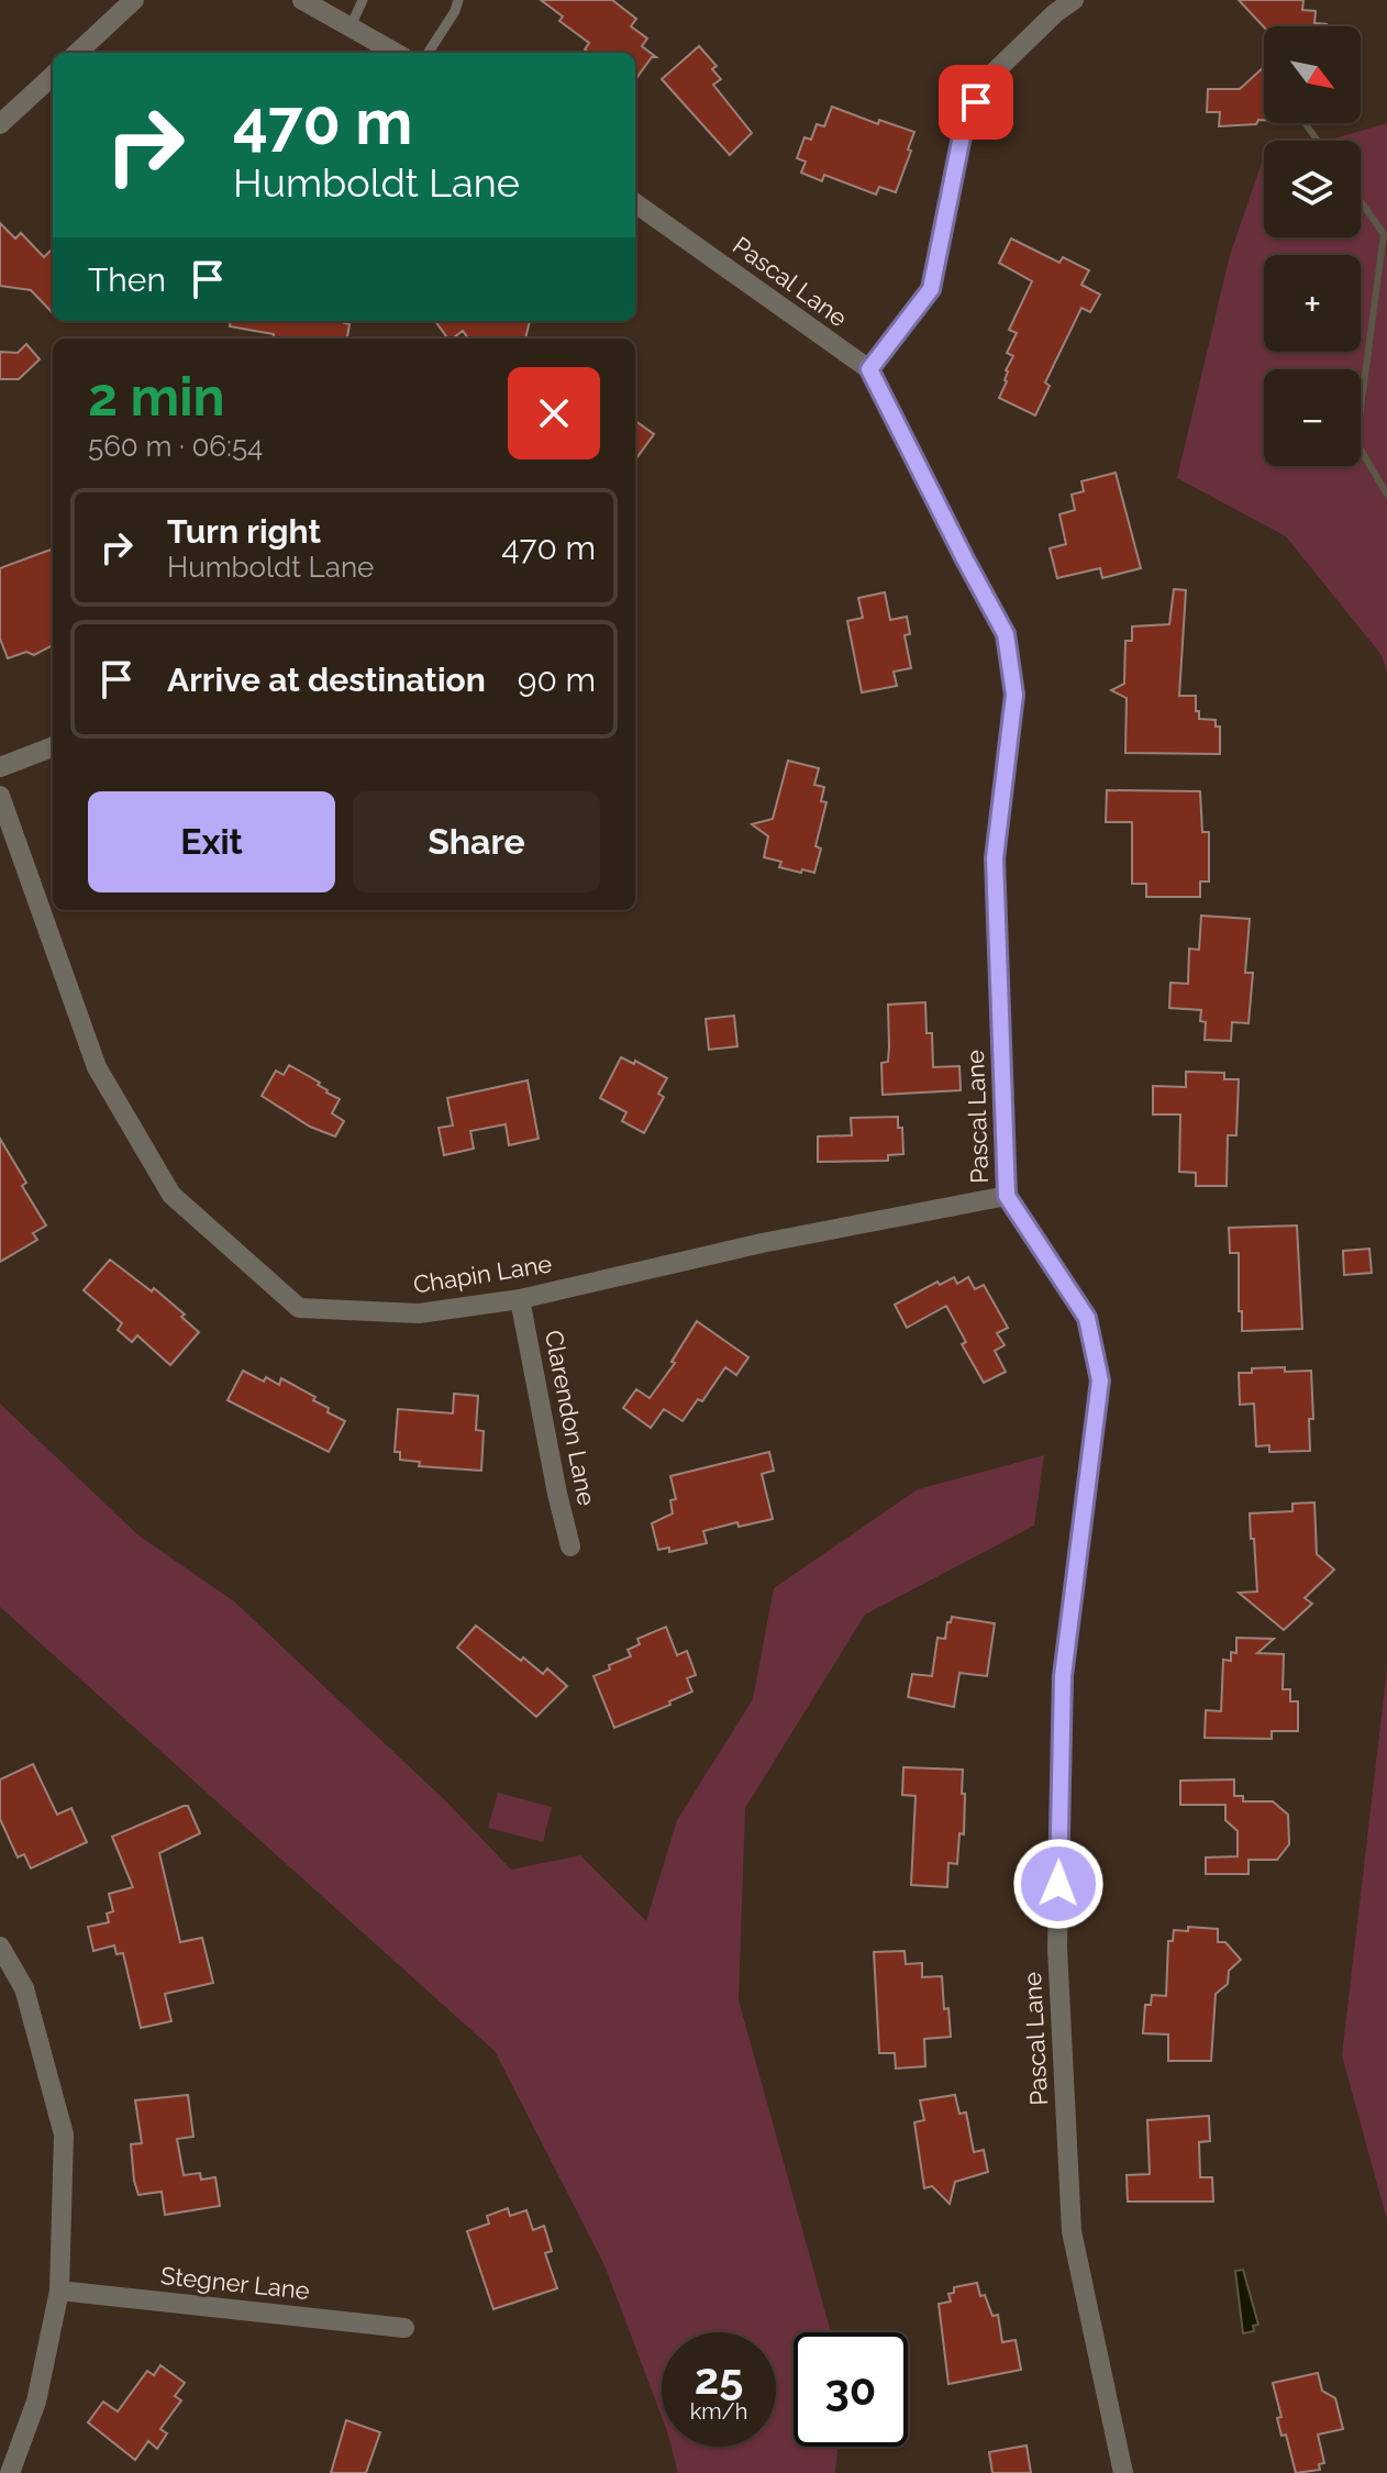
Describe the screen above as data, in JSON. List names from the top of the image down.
{
  "streets": {
    "street": [
      "Pascal Lane",
      "Chapin Lane",
      "Clarendon Lane",
      "Stegner Lane"
    ]
  },
  "crossings": [
    ["Pascal Lane", "Chapin Lane"],
    ["Chapin Lane", "Clarendon Lane"]
  ],
  "north": "bottom right",
  "page": {
    "map_buttons": ["+", "−"],
    "turn": ["470 m", "Humboldt Lane"],
    "then": "Then",
    "heading": ["2 min", "560 m · 06:54"],
    "list": [
      {
        "name": "Turn right",
        "note": "Humboldt Lane",
        "value": "470 m"
      },
      {
        "name": "Arrive at destination",
        "value": "90 m"
      }
    ],
    "buttons": ["Exit", "Share"],
    "speed": "25 km/h",
    "limit": "30"
  }
}
